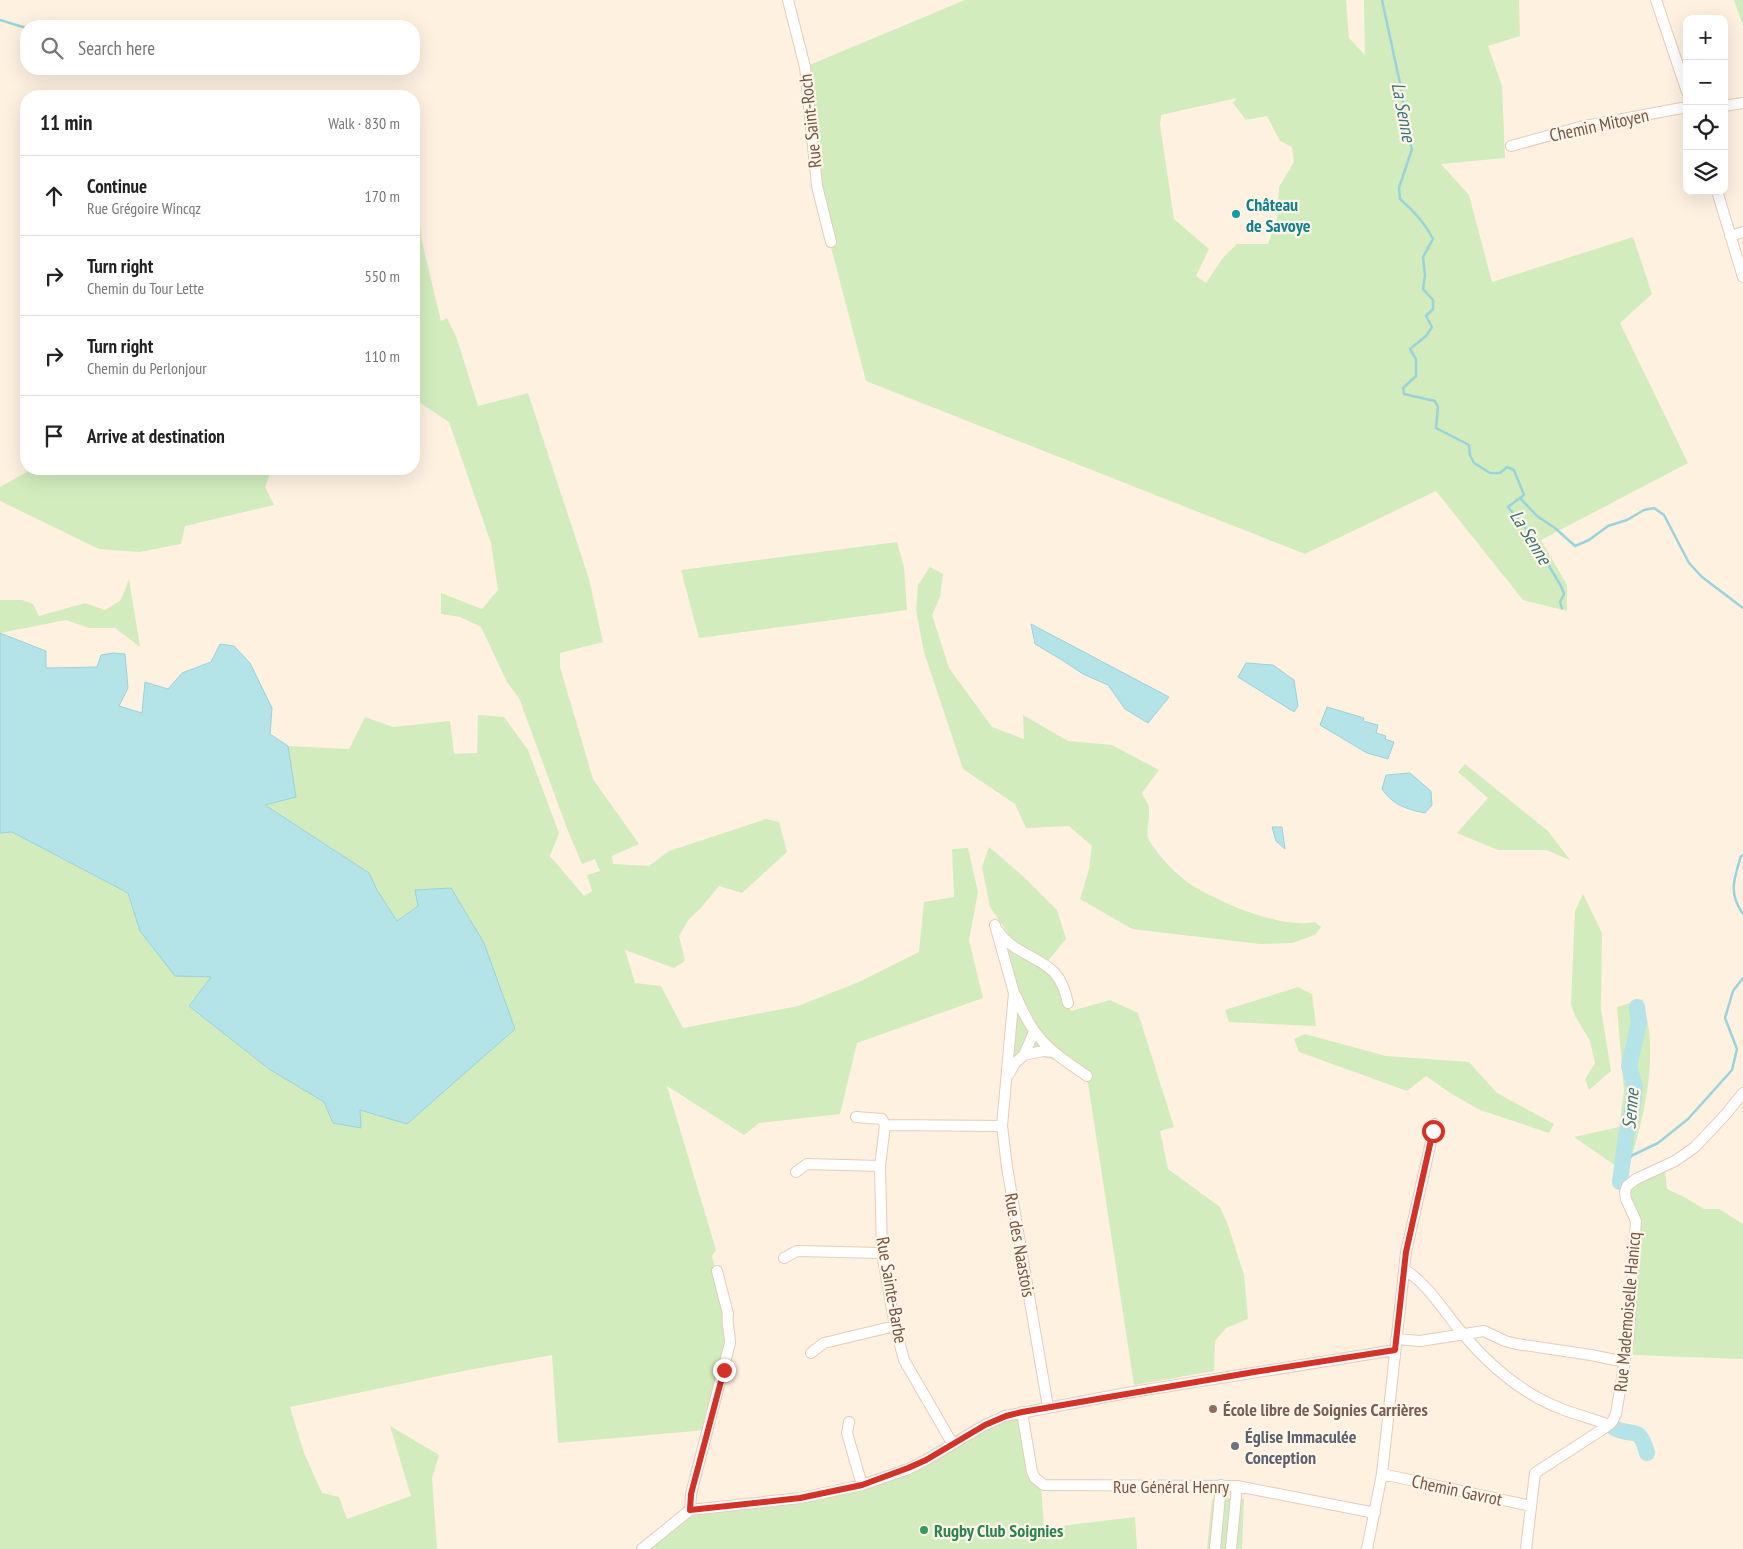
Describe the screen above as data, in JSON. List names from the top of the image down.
{
  "streets": {
    "street": [
      "Rue Saint-Roch",
      "Chemin Mitoyen",
      "Rue des Naastois",
      "Rue Sainte-Barbe",
      "Rue Mademoiselle Hanicq",
      "Rue Général Henry",
      "Chemin Gavrot"
    ]
  },
  "water": ["La Senne", "Senne"],
  "places": [
    "Château de Savoye",
    "École libre de Soignies Carrières",
    "Église Immaculée Conception",
    "Rugby Club Soignies"
  ],
  "page": {
    "map_buttons": ["+", "−"],
    "search": "Search here",
    "heading": ["11 min", "Walk · 830 m"],
    "list": [
      ["Continue", "Rue Grégoire Wincqz", "170 m"],
      ["Turn right", "Chemin du Tour Lette", "550 m"],
      ["Turn right", "Chemin du Perlonjour", "110 m"],
      "Arrive at destination"
    ]
  }
}
